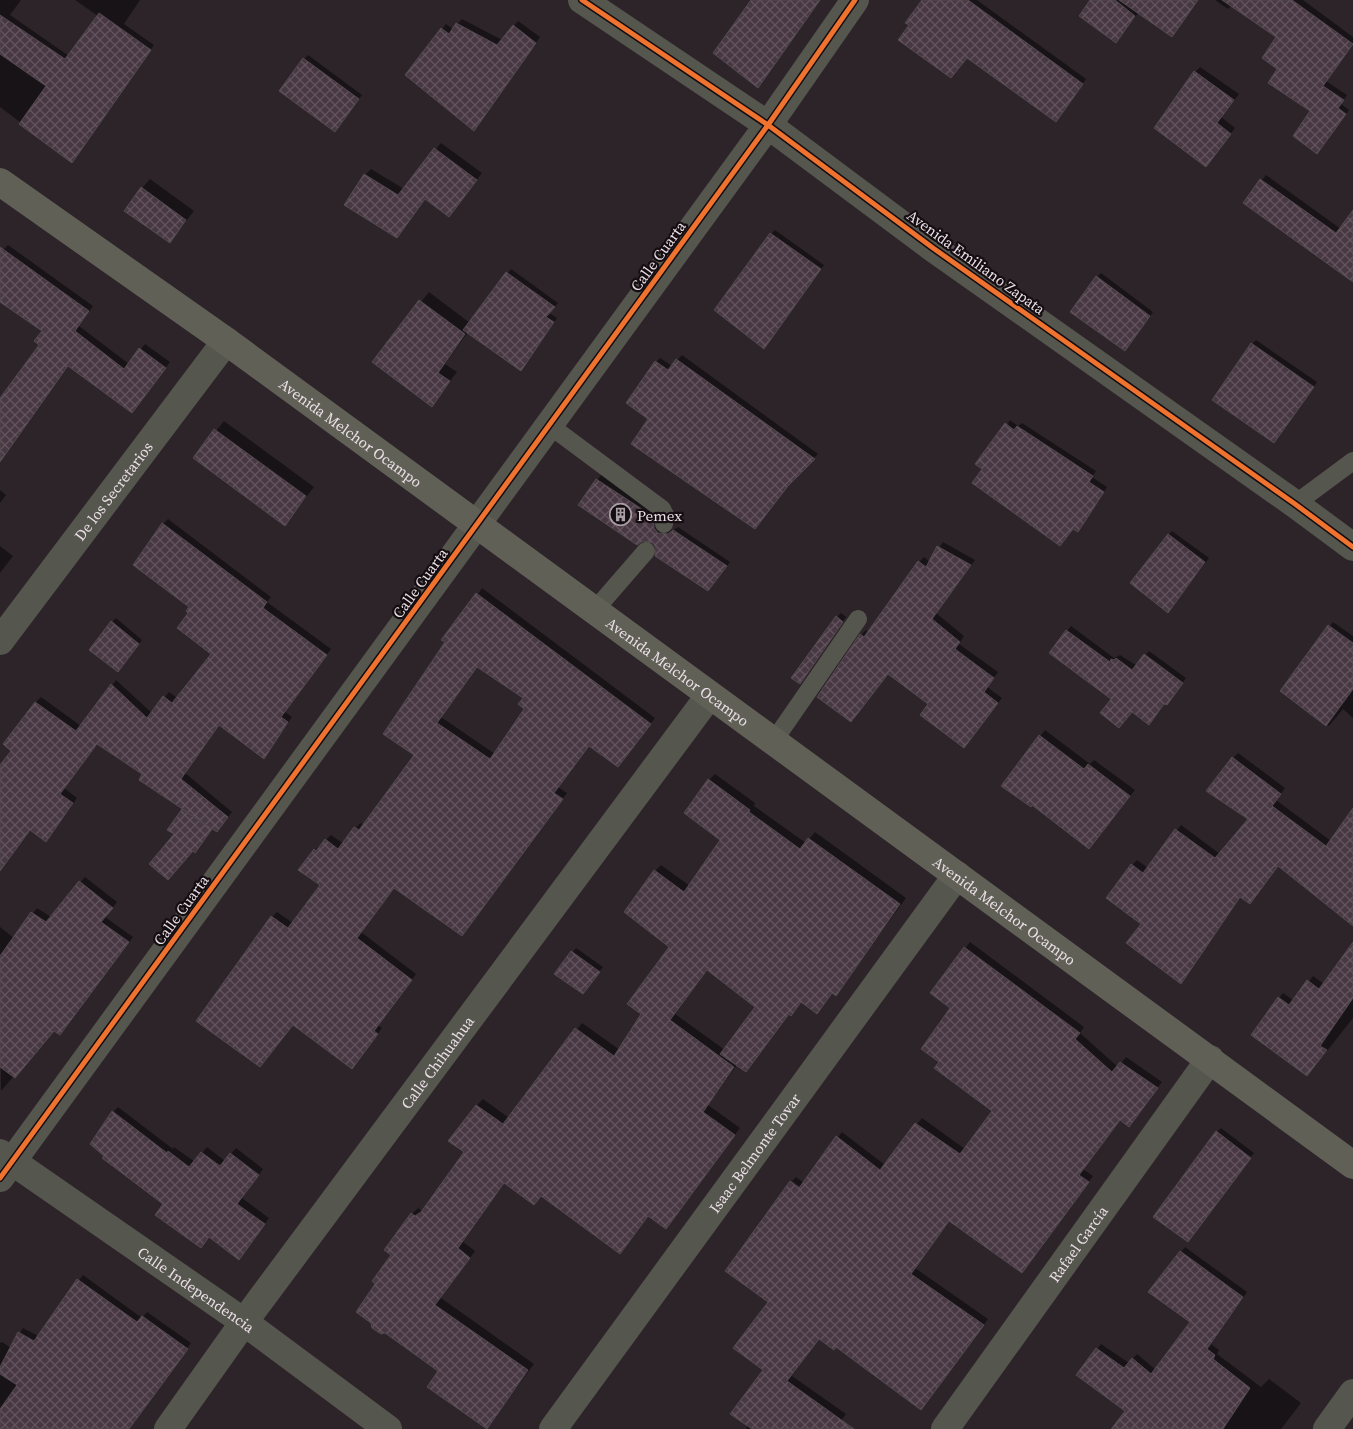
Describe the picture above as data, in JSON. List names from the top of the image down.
{
  "streets": {
    "main road": ["Avenida Melchor Ocampo"],
    "street": [
      "Calle Cuarta",
      "Avenida Emiliano Zapata",
      "De los Secretarios",
      "Calle Chihuahua",
      "Isaac Belmonte Tovar",
      "Rafael García",
      "Calle Independencia"
    ]
  },
  "crossings": [
    ["Calle Cuarta", "Avenida Emiliano Zapata"],
    ["Calle Cuarta", "Avenida Melchor Ocampo"],
    ["Calle Cuarta", "Calle Independencia"],
    ["Avenida Melchor Ocampo", "De los Secretarios"],
    ["Avenida Melchor Ocampo", "Calle Chihuahua"],
    ["Avenida Melchor Ocampo", "Isaac Belmonte Tovar"],
    ["Avenida Melchor Ocampo", "Rafael García"],
    ["Calle Chihuahua", "Calle Independencia"]
  ],
  "places": {
    "building": ["Pemex"]
  }
}
